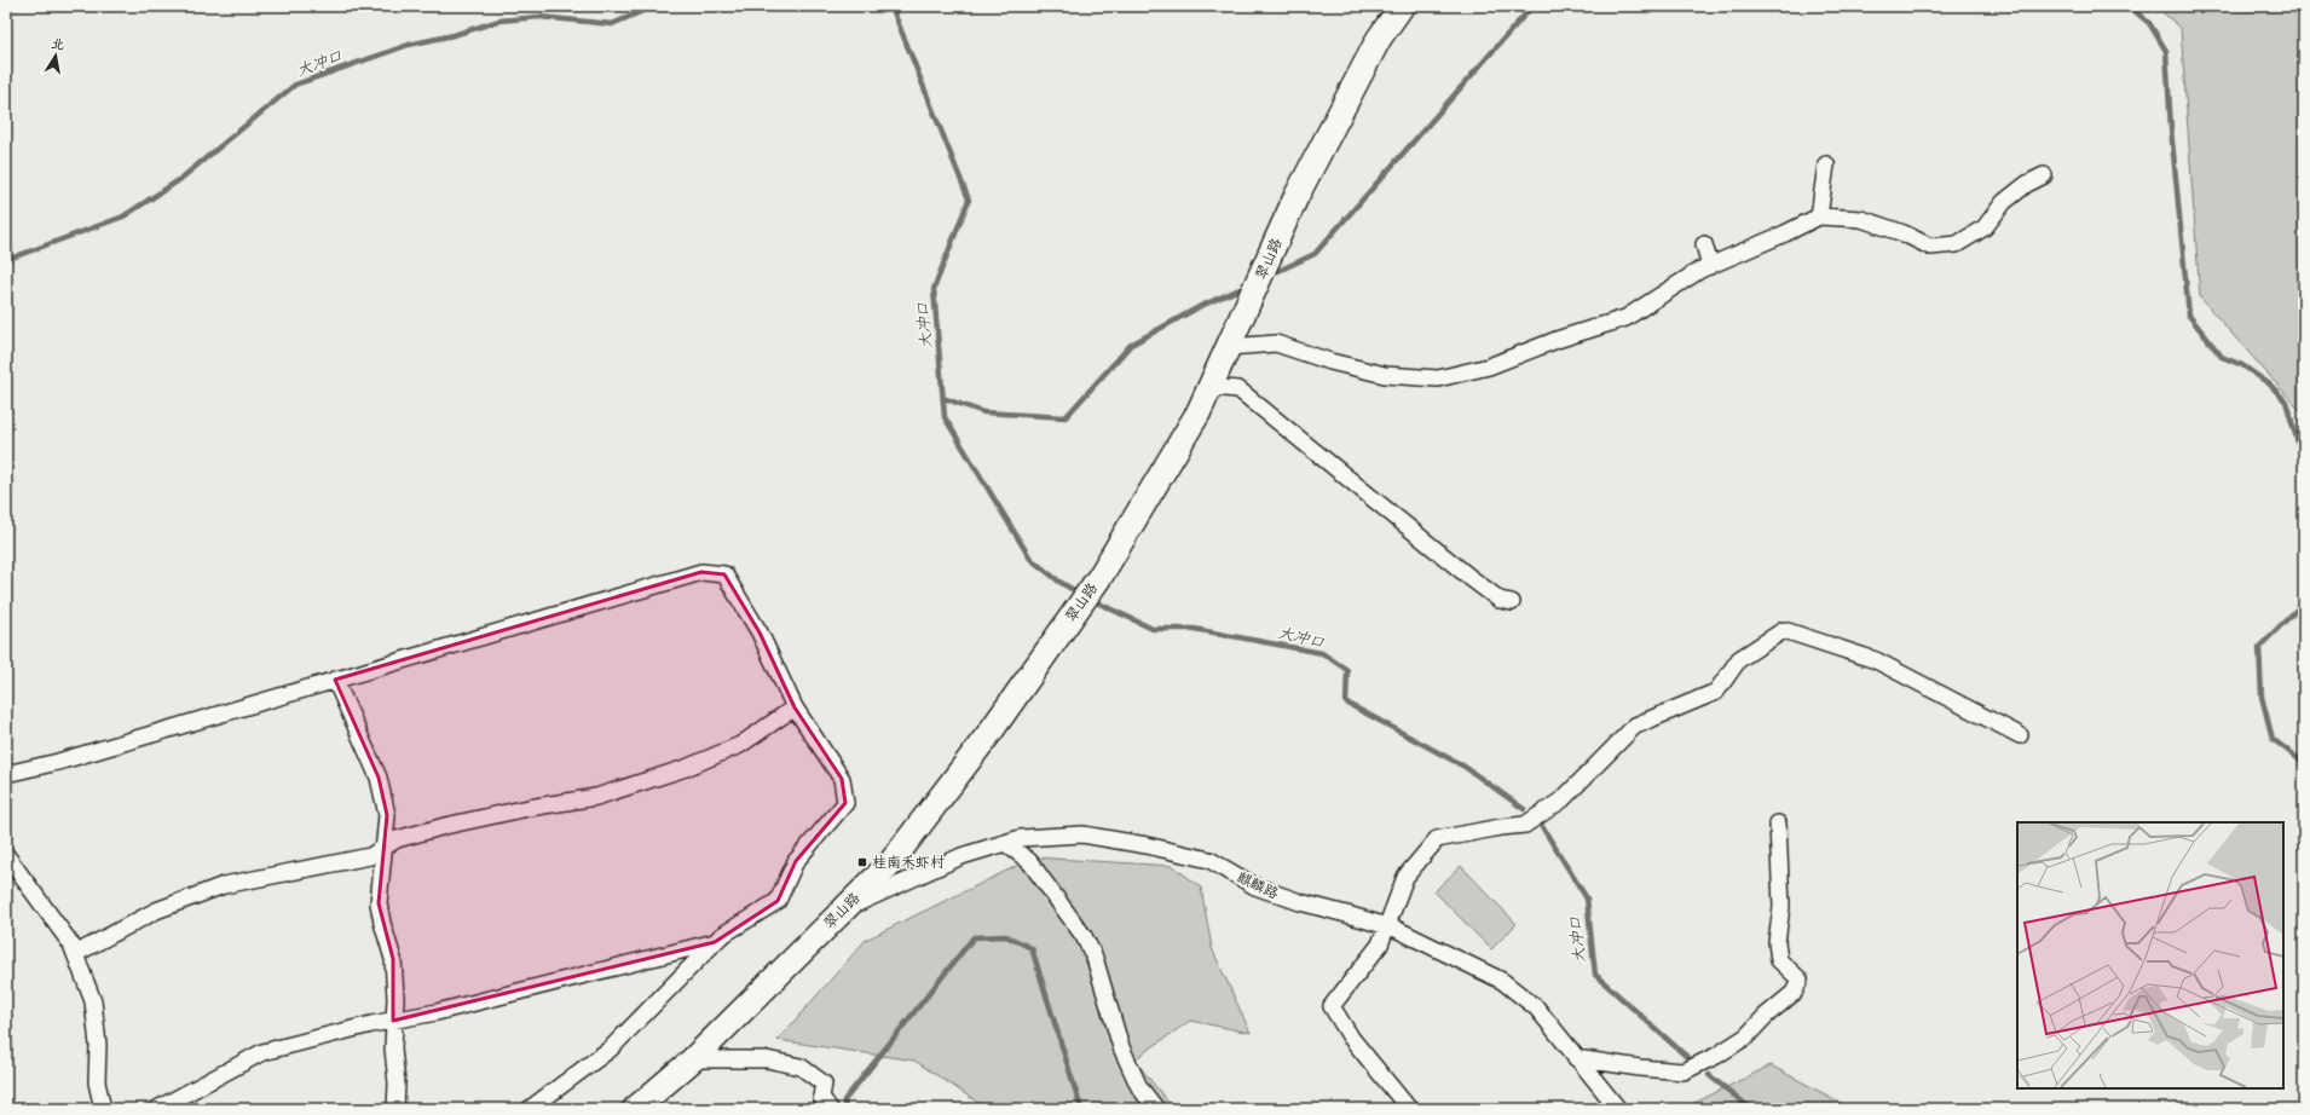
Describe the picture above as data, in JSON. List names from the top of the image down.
{
  "streets": {
    "main road": ["翠山路"],
    "street": ["麒麟路"]
  },
  "crossings": [
    ["翠山路", "麒麟路"]
  ],
  "water": ["大冲口"],
  "places": {
    "transit": ["桂南禾虾村"]
  },
  "north": "top"
}
